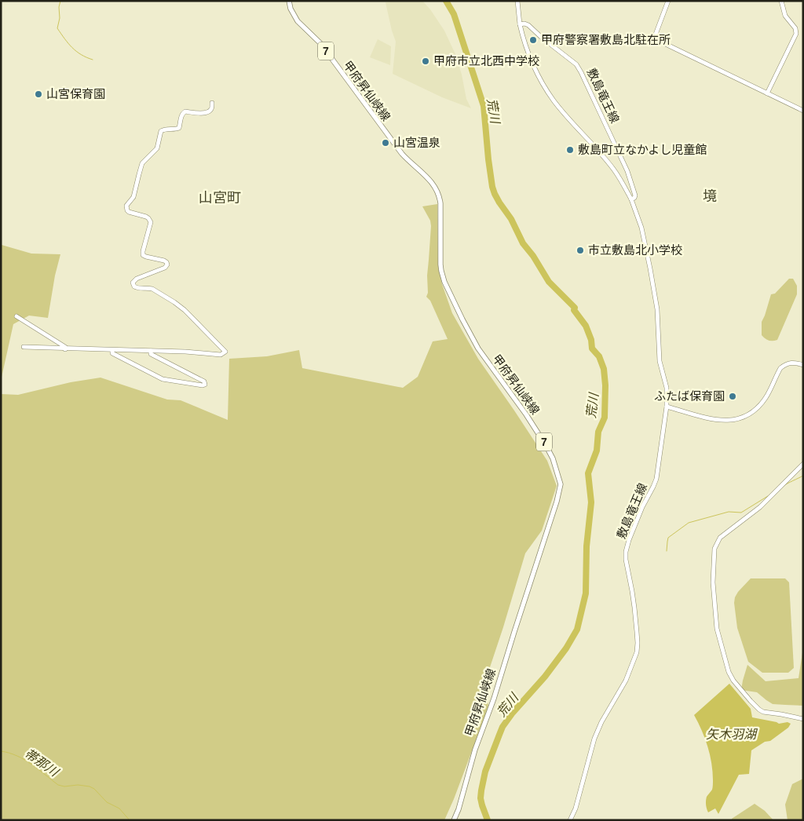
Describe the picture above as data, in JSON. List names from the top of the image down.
{
  "streets": {
    "main road": ["7", "甲府昇仙峡線"],
    "street": ["敷島竜王線"]
  },
  "districts": ["境", "山宮町"],
  "water": ["荒川", "矢木羽湖", "帯那川"],
  "places": [
    "甲府警察署敷島北駐在所",
    "甲府市立北西中学校",
    "山宮保育園",
    "山宮温泉",
    "敷島町立なかよし児童館",
    "市立敷島北小学校",
    "ふたば保育園"
  ]
}
